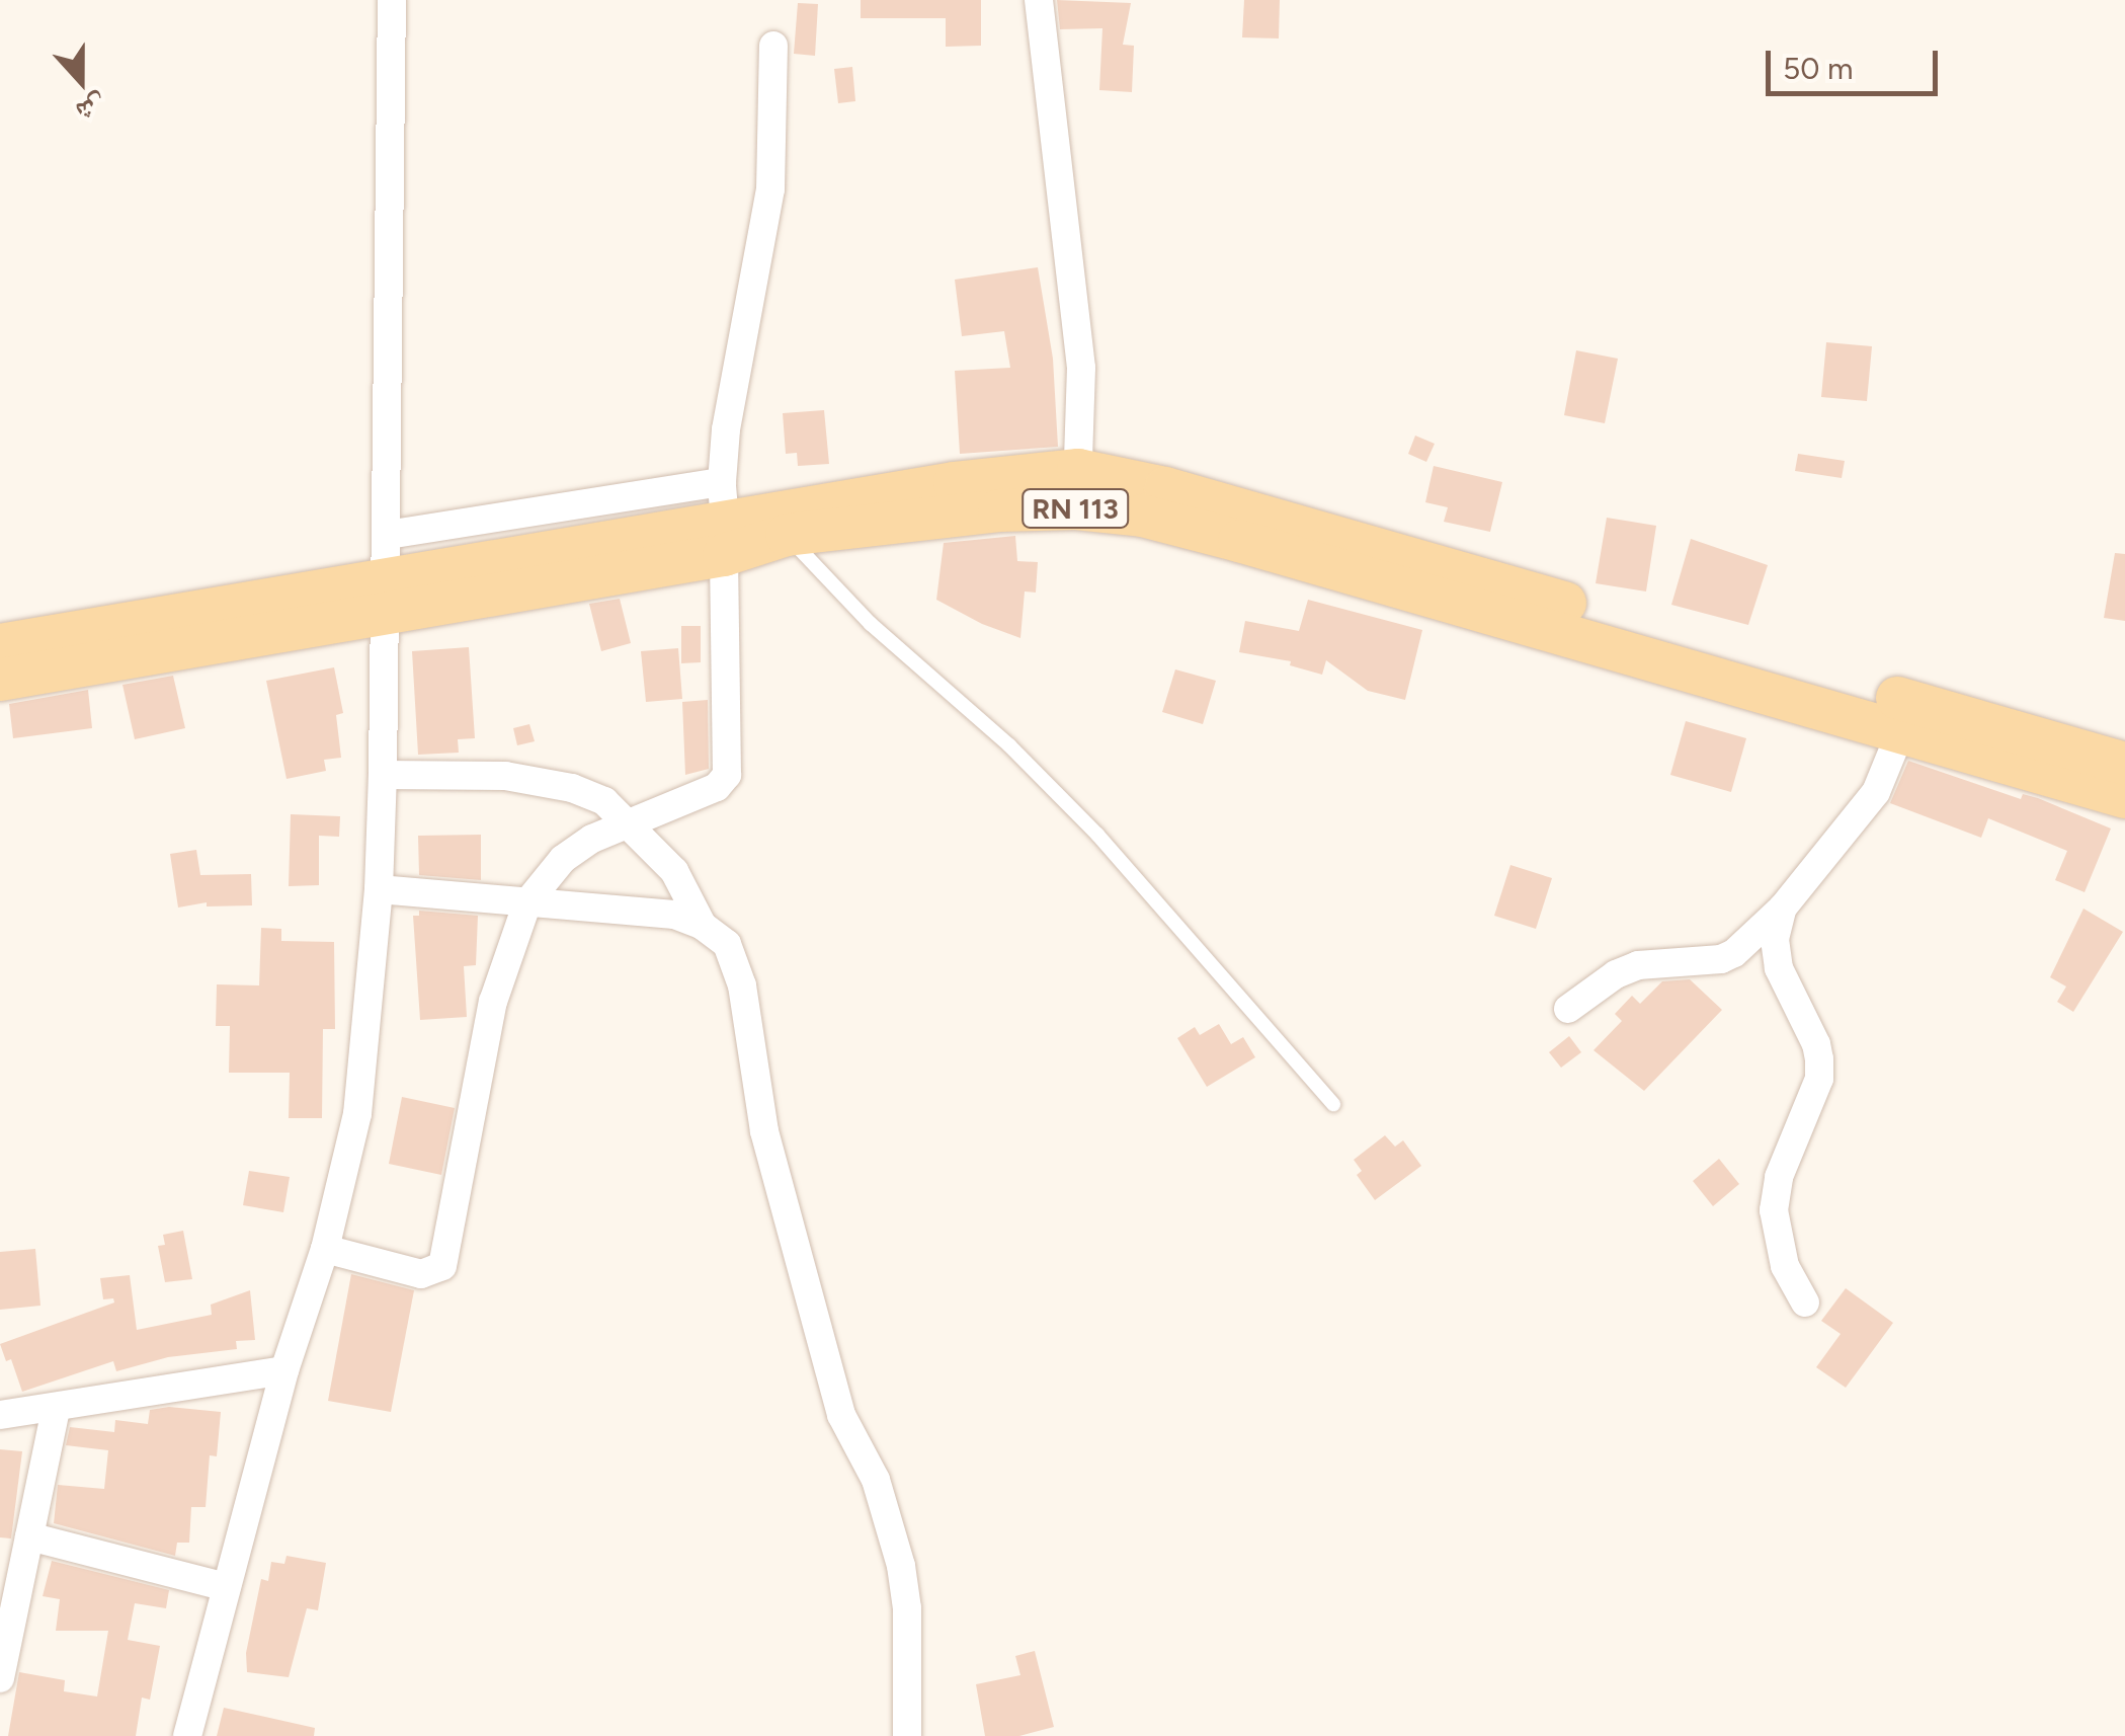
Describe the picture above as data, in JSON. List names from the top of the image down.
{
  "streets": {
    "main road": ["RN 113"]
  },
  "scale_bar": "50 m",
  "north": "bottom"
}
